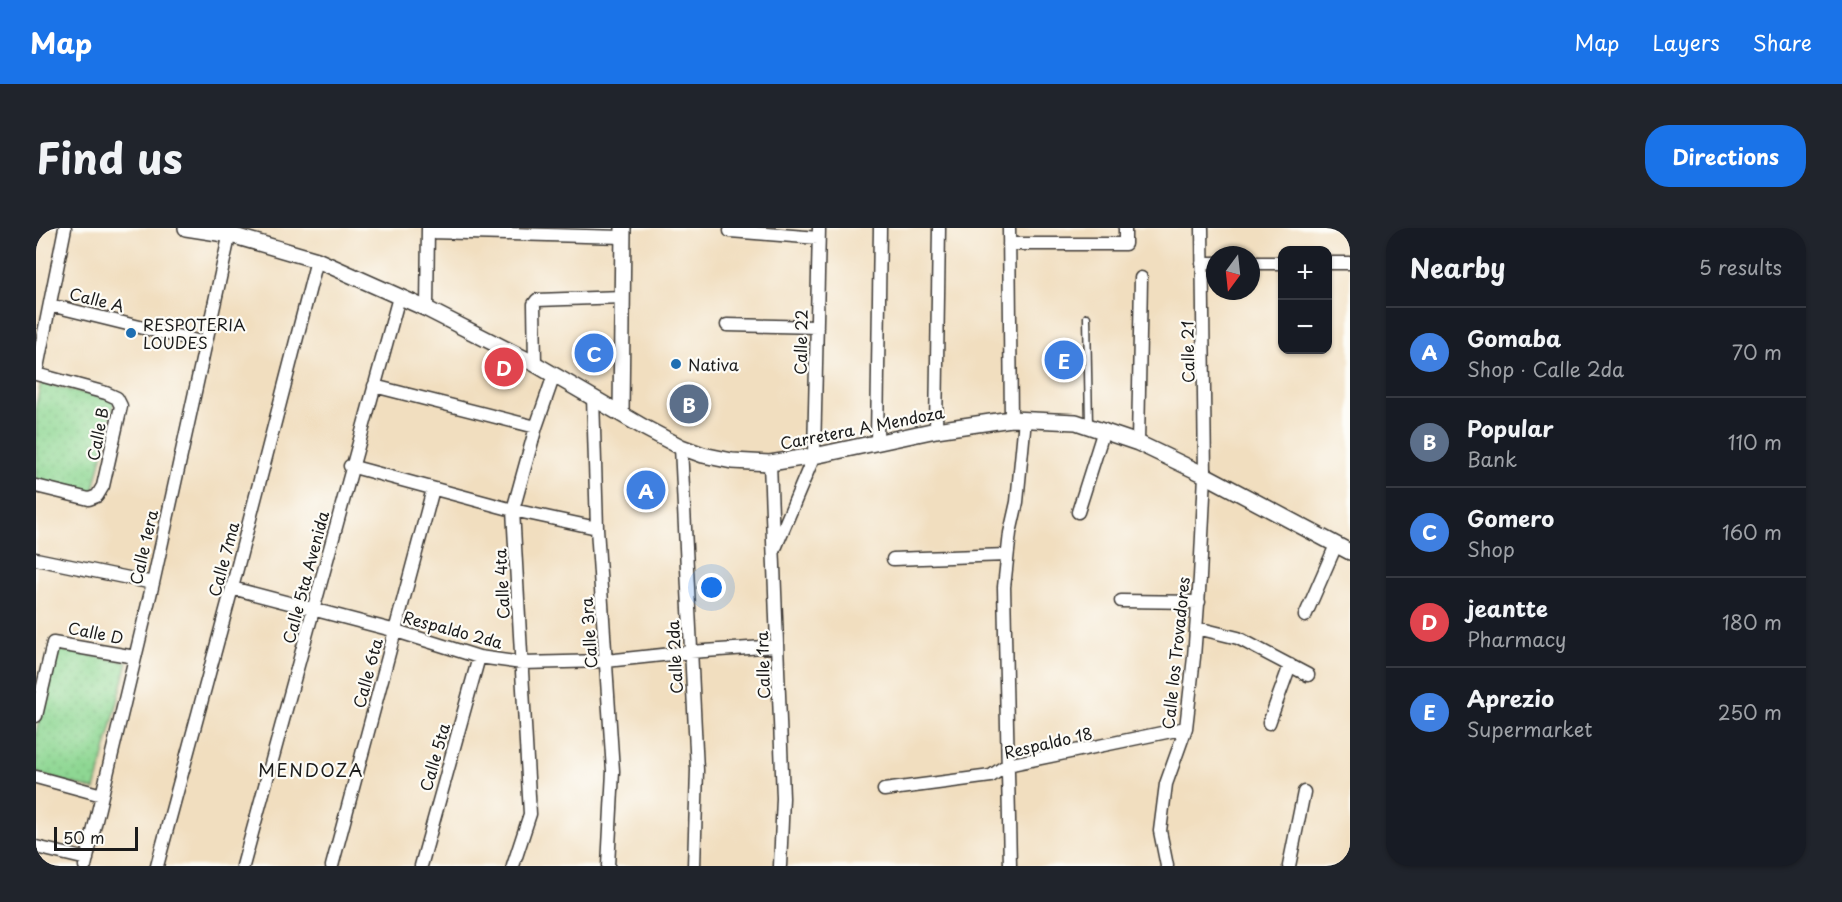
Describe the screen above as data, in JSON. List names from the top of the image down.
{
  "streets": {
    "street": [
      "Calle A",
      "Calle 22",
      "Calle 21",
      "Carretera A Mendoza",
      "Calle B",
      "Calle 1era",
      "Calle 7ma",
      "Calle 5ta Avenida",
      "Calle 4ta",
      "Respaldo 2da",
      "Calle D",
      "Calle 3ra",
      "Calle los Trovadores",
      "Calle 2da",
      "Calle 1ra",
      "Calle 6ta",
      "Respaldo 18",
      "Calle 5ta"
    ]
  },
  "crossings": [
    ["Calle A", "Calle 1era"],
    ["Calle 22", "Carretera A Mendoza"],
    ["Calle 21", "Carretera A Mendoza"],
    ["Calle 21", "Calle los Trovadores"],
    ["Carretera A Mendoza", "Calle 1era"],
    ["Carretera A Mendoza", "Calle 7ma"],
    ["Carretera A Mendoza", "Calle 5ta Avenida"],
    ["Carretera A Mendoza", "Calle 4ta"],
    ["Carretera A Mendoza", "Calle 3ra"],
    ["Carretera A Mendoza", "Calle los Trovadores"],
    ["Carretera A Mendoza", "Calle 2da"],
    ["Carretera A Mendoza", "Calle 1ra"],
    ["Calle 1era", "Calle D"],
    ["Calle 7ma", "Respaldo 2da"],
    ["Calle 5ta Avenida", "Respaldo 2da"],
    ["Calle 4ta", "Respaldo 2da"],
    ["Respaldo 2da", "Calle 3ra"],
    ["Respaldo 2da", "Calle 2da"],
    ["Respaldo 2da", "Calle 1ra"],
    ["Respaldo 2da", "Calle 6ta"],
    ["Respaldo 2da", "Calle 5ta"],
    ["Calle los Trovadores", "Respaldo 18"]
  ],
  "districts": ["MENDOZA"],
  "places": ["RESPOTERIA LOUDES", "Nativa"],
  "scale_bar": "50 m",
  "north": "bottom",
  "page": {
    "header": "Map",
    "nav": ["Map", "Layers", "Share"],
    "title": "Find us",
    "buttons": "Directions",
    "heading": ["Nearby", "5 results"],
    "map_buttons": ["+", "−"],
    "list": [
      {
        "mark": "A",
        "name": "Gomaba",
        "note": "Shop · Calle 2da",
        "value": "70 m"
      },
      {
        "mark": "B",
        "name": "Popular",
        "note": "Bank",
        "value": "110 m"
      },
      {
        "mark": "C",
        "name": "Gomero",
        "note": "Shop",
        "value": "160 m"
      },
      {
        "mark": "D",
        "name": "jeantte",
        "note": "Pharmacy",
        "value": "180 m"
      },
      {
        "mark": "E",
        "name": "Aprezio",
        "note": "Supermarket",
        "value": "250 m"
      }
    ],
    "pins": [
      "C",
      "E",
      "D",
      "B",
      "A"
    ],
    "scale": "50 m"
  }
}
